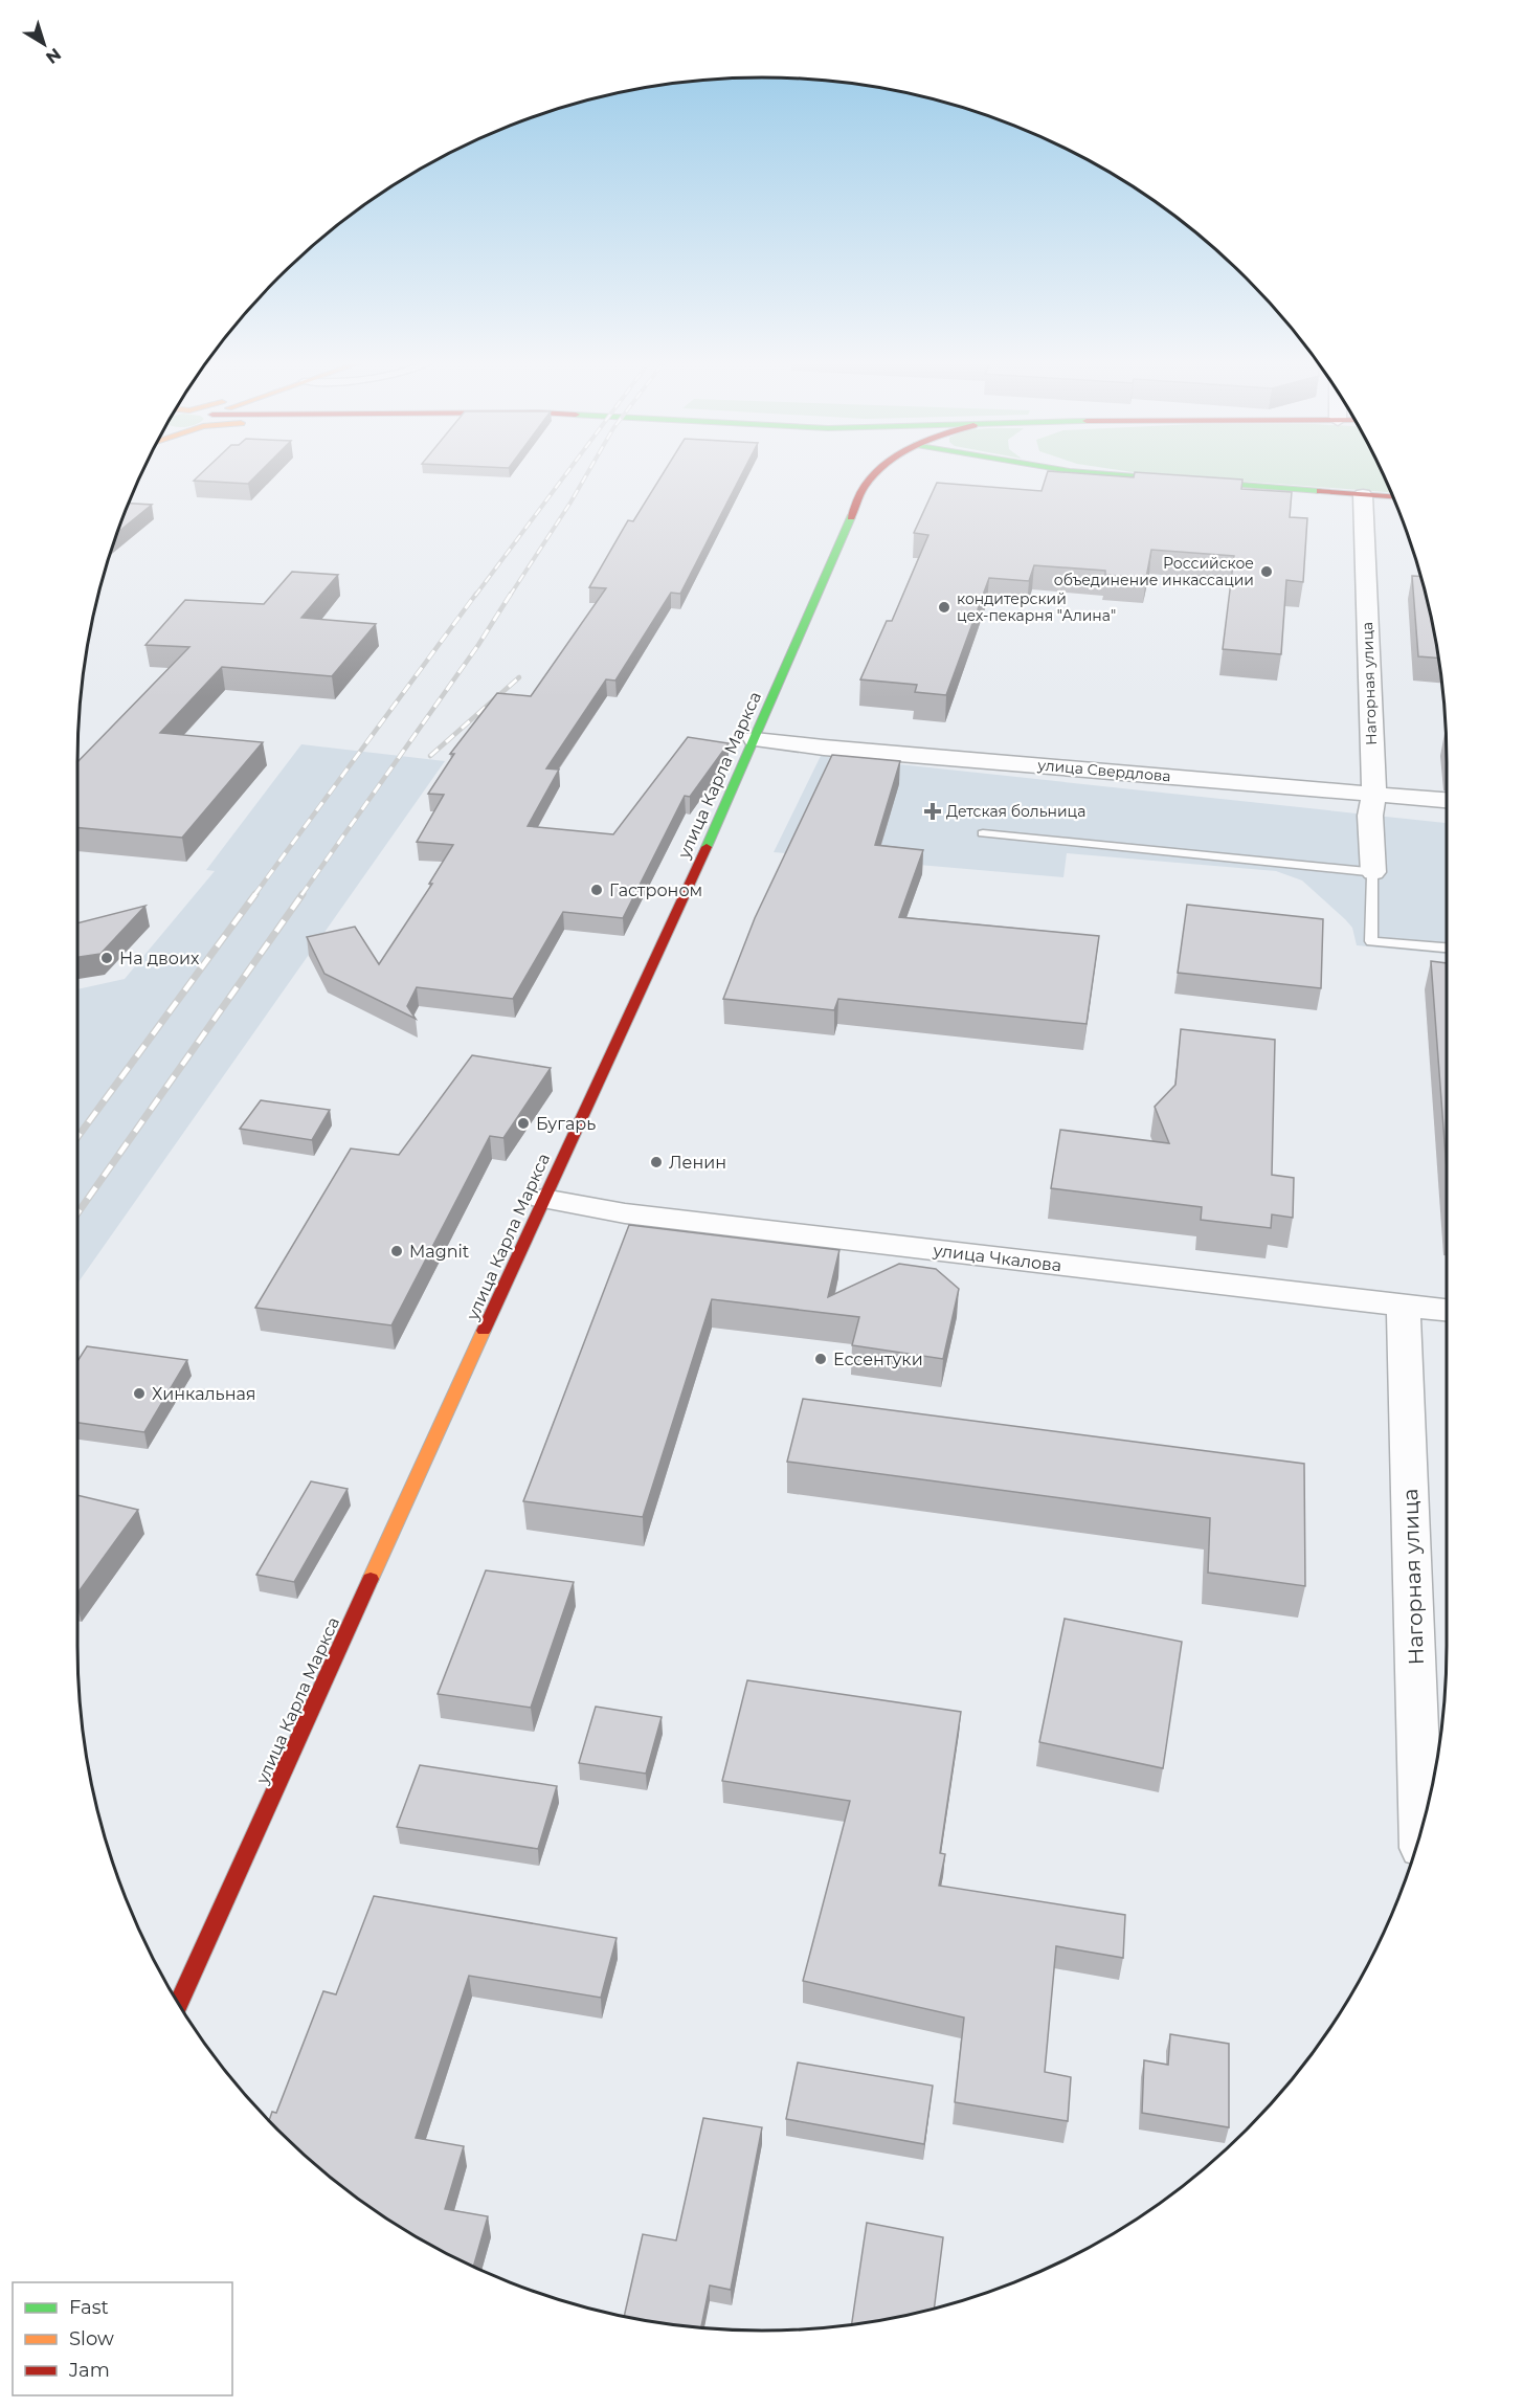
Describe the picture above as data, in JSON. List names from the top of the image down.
{
  "streets": {
    "street": [
      "Нагорная улица",
      "улица Свердлова",
      "улица Карла Маркса",
      "улица Чкалова"
    ]
  },
  "crossings": [
    ["Нагорная улица", "улица Свердлова"],
    ["Нагорная улица", "улица Чкалова"],
    ["улица Свердлова", "улица Карла Маркса"],
    ["улица Карла Маркса", "улица Чкалова"]
  ],
  "places": {
    "other": [
      "Российское объединение инкассации",
      "кондитерский цех-пекарня \"Алина\"",
      "Гастроном",
      "На двоих",
      "Бугарь",
      "Ленин",
      "Magnit",
      "Ессентуки",
      "Хинкальная"
    ],
    "health": ["Детская больница"]
  },
  "legend": ["Fast", "Slow", "Jam"],
  "north": "bottom right"
}
